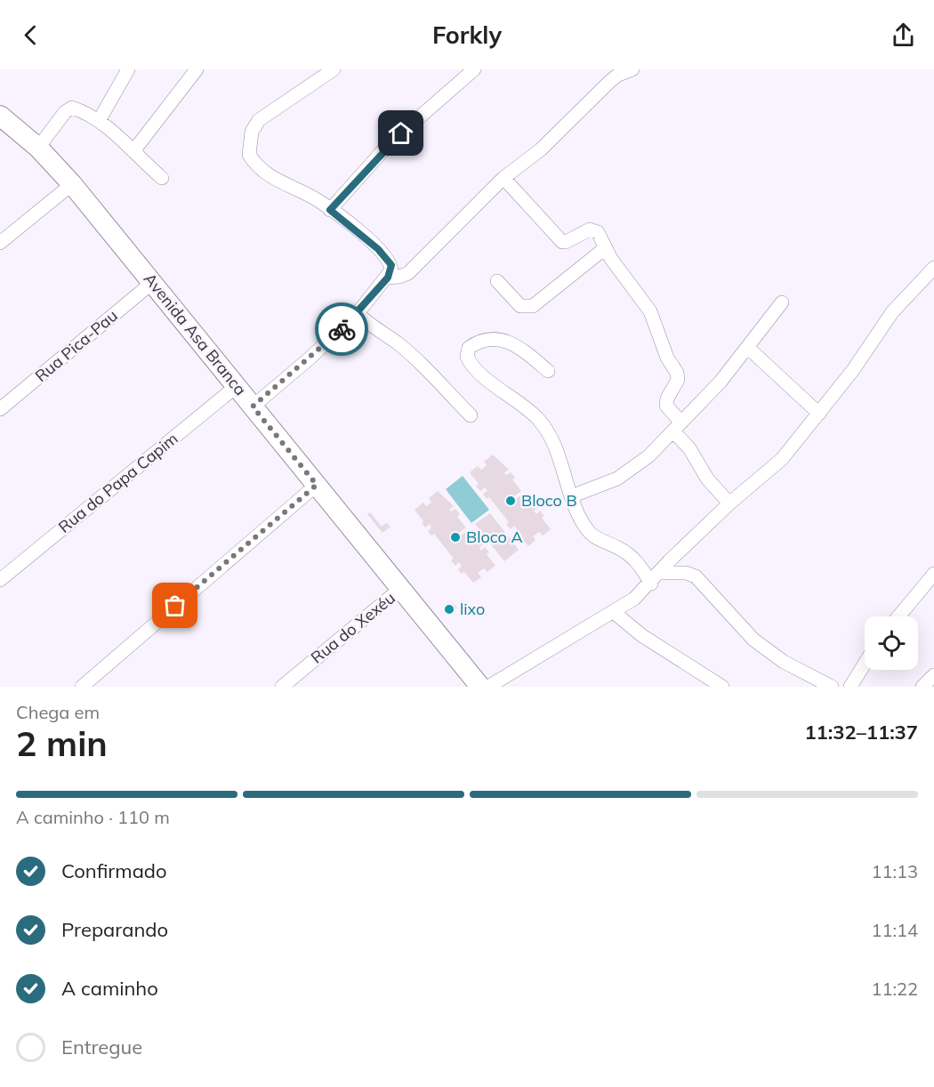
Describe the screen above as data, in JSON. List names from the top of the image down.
{
  "streets": {
    "street": [
      "Avenida Asa Branca",
      "Rua Pica-Pau",
      "Rua do Papa Capim",
      "Rua do Xexéu"
    ]
  },
  "crossings": [
    ["Avenida Asa Branca", "Rua Pica-Pau"],
    ["Avenida Asa Branca", "Rua do Papa Capim"],
    ["Avenida Asa Branca", "Rua do Xexéu"]
  ],
  "places": ["Bloco B", "Bloco A", "lixo"],
  "page": {
    "header": "Forkly",
    "heading": ["2 min", "Chega em", "11:32–11:37"],
    "bar": "A caminho · 110 m",
    "list": [
      ["Confirmado", "11:13"],
      ["Preparando", "11:14"],
      ["A caminho", "11:22"],
      "Entregue"
    ]
  }
}
